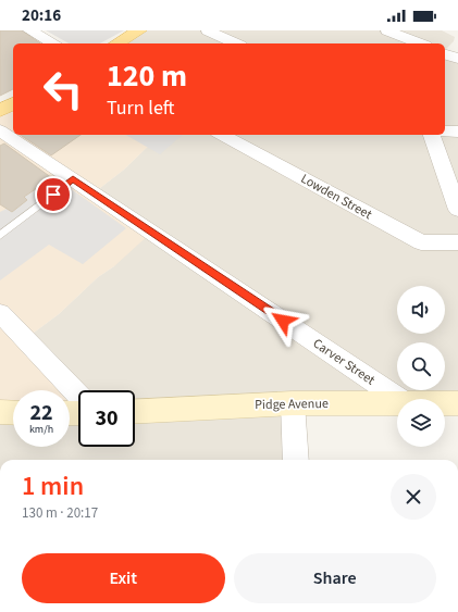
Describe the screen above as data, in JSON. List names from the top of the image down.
{
  "streets": {
    "street": ["Lowden Street", "Carver Street", "Pidge Avenue"]
  },
  "page": {
    "status": "20:16",
    "turn": ["120 m", "Turn left"],
    "speed": "22 km/h",
    "limit": "30",
    "heading": ["1 min", "130 m · 20:17"],
    "buttons": ["Exit", "Share"]
  }
}
